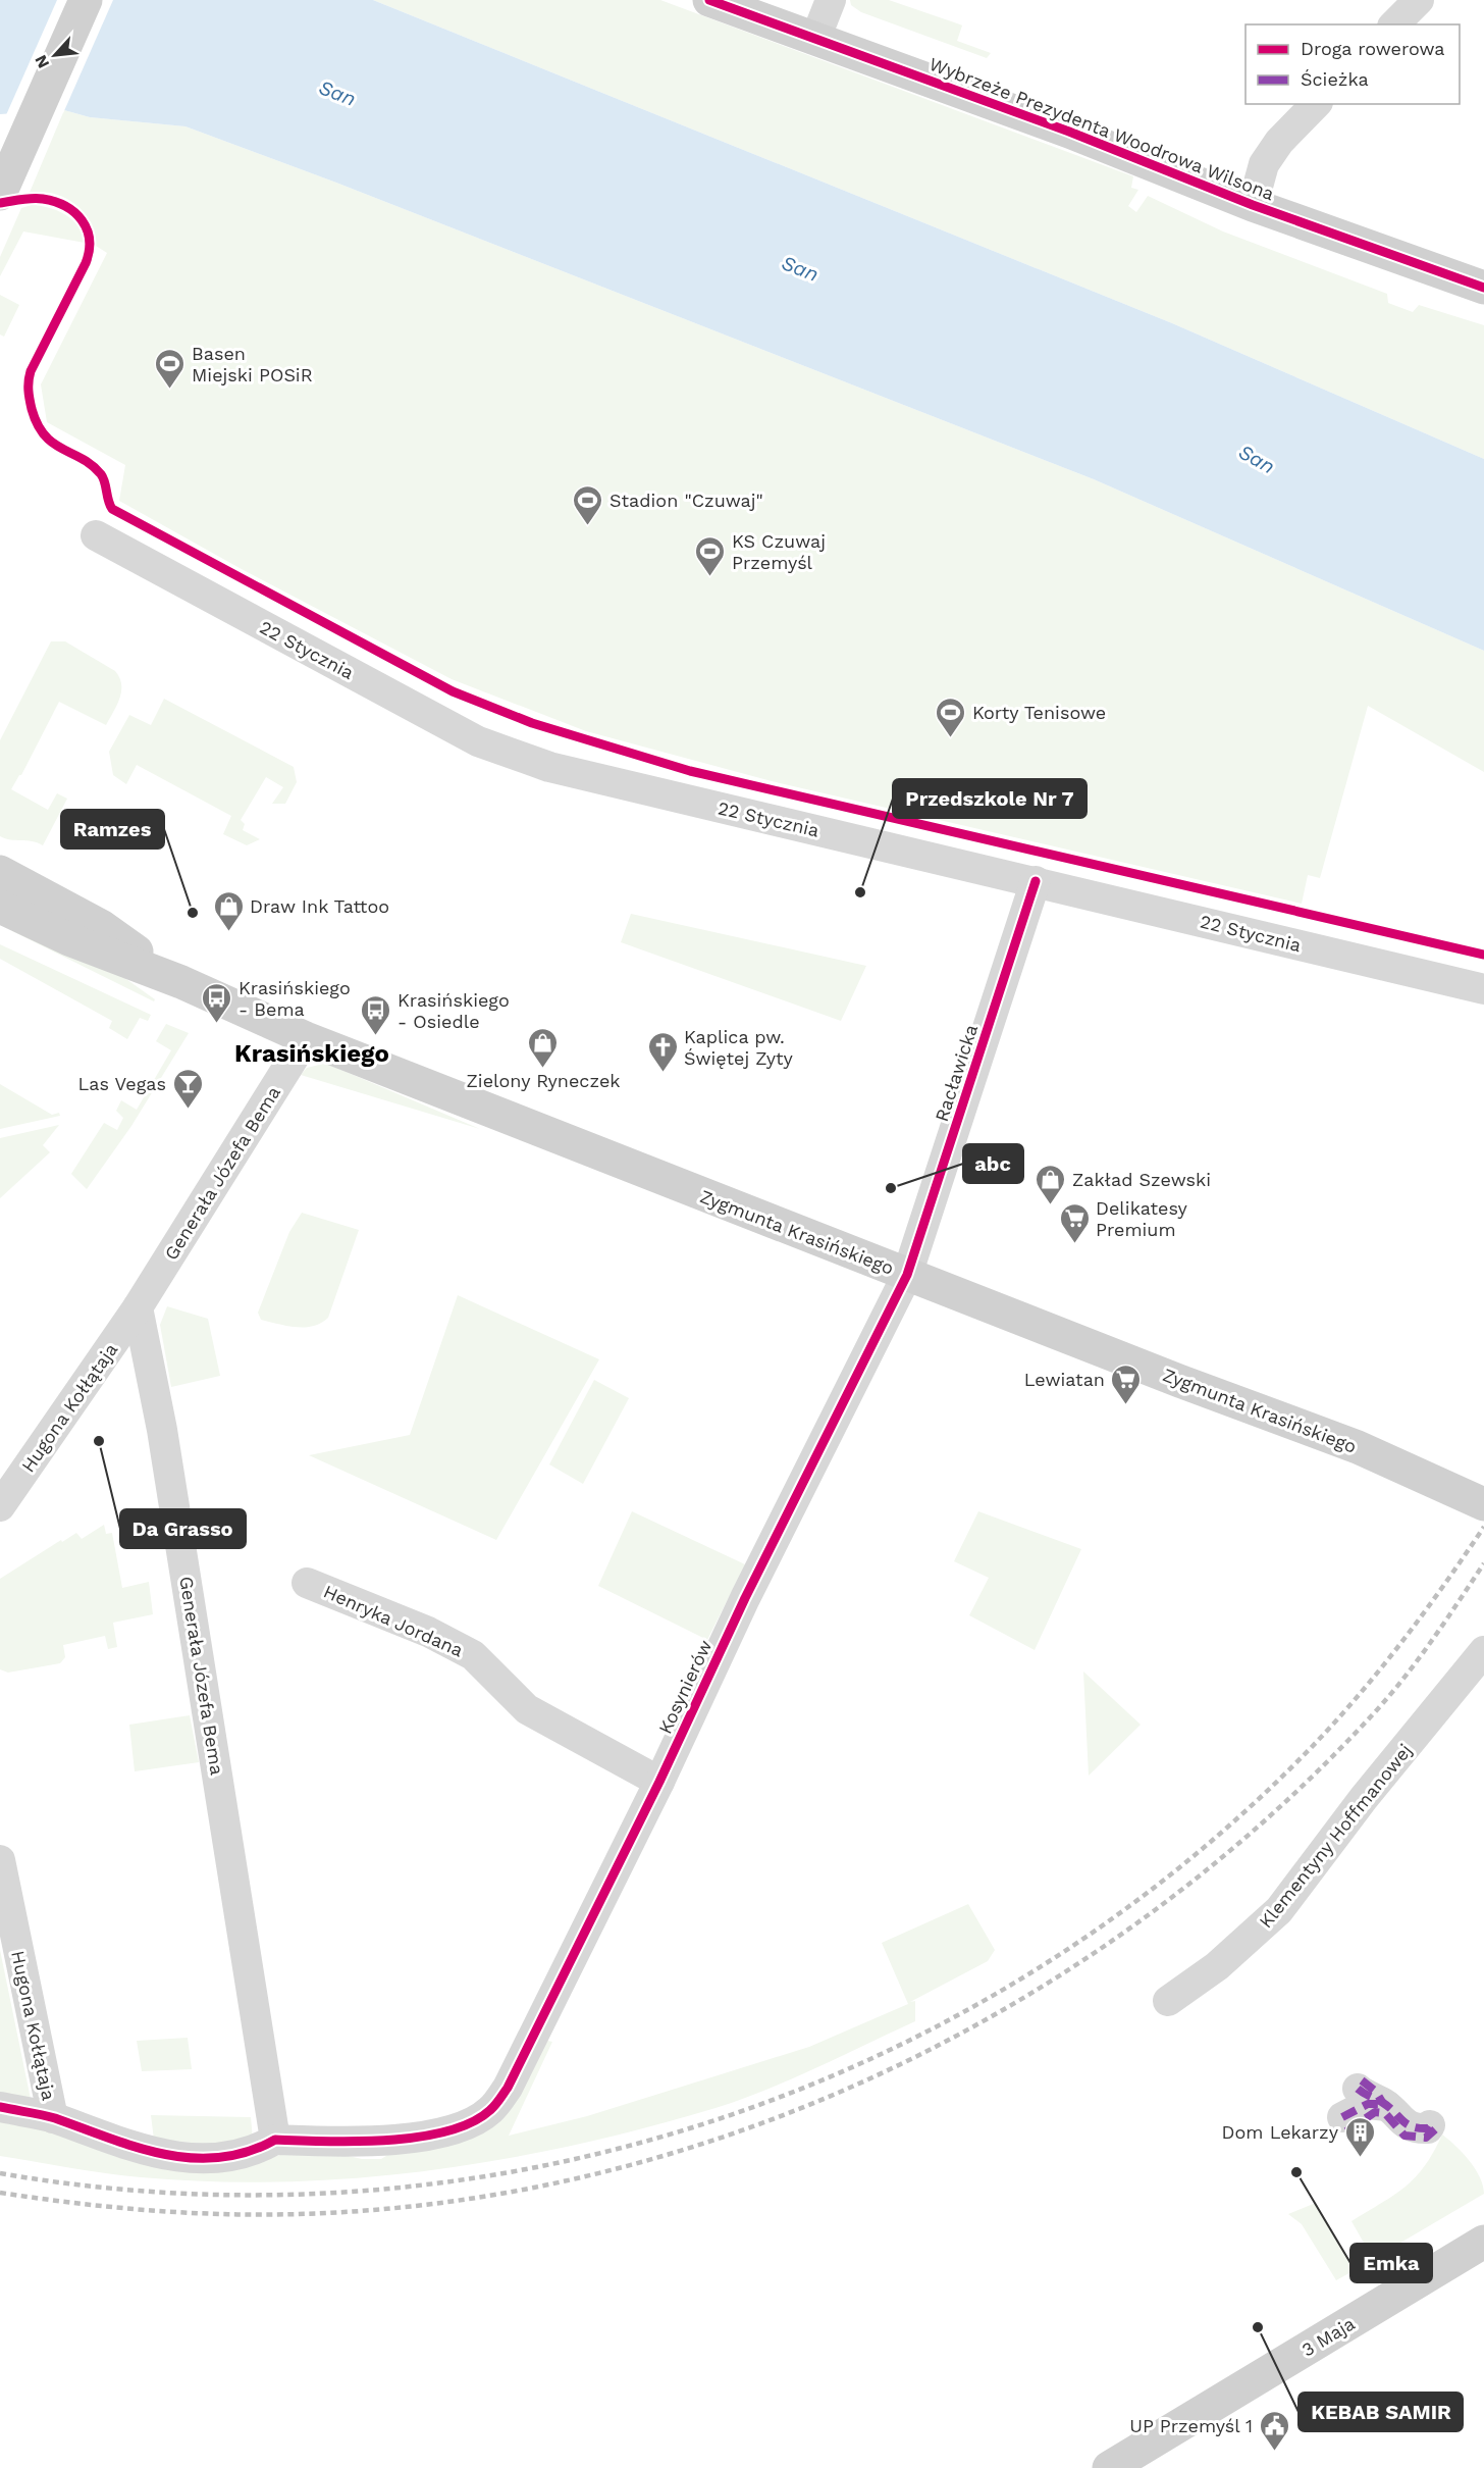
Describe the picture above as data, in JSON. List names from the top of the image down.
{
  "streets": {
    "street": [
      "Wybrzeże Prezydenta Woodrowa Wilsona",
      "22 Stycznia",
      "Racławicka",
      "Generała Józefa Bema",
      "Zygmunta Krasińskiego",
      "Hugona Kołłątaja",
      "Henryka Jordana",
      "Kosynierów",
      "Klementyny Hoffmanowej",
      "3 Maja"
    ]
  },
  "crossings": [
    ["22 Stycznia", "Racławicka"],
    ["Racławicka", "Zygmunta Krasińskiego"],
    ["Racławicka", "Kosynierów"],
    ["Generała Józefa Bema", "Zygmunta Krasińskiego"],
    ["Generała Józefa Bema", "Hugona Kołłątaja"],
    ["Generała Józefa Bema", "Kosynierów"],
    ["Zygmunta Krasińskiego", "Kosynierów"],
    ["Henryka Jordana", "Kosynierów"]
  ],
  "districts": ["Krasińskiego"],
  "water": ["San"],
  "places": {
    "sports": [
      "Basen Miejski POSiR",
      "Stadion \"Czuwaj\"",
      "KS Czuwaj Przemyśl",
      "Korty Tenisowe"
    ],
    "other": [
      "Przedszkole Nr 7",
      "Ramzes",
      "abc",
      "Da Grasso",
      "Emka",
      "KEBAB SAMIR"
    ],
    "shop": ["Draw Ink Tattoo", "Zielony Ryneczek", "Zakład Szewski"],
    "bus stop": ["Krasińskiego - Bema", "Krasińskiego - Osiedle"],
    "church": ["Kaplica pw. Świętej Zyty"],
    "bar": ["Las Vegas"],
    "supermarket": ["Delikatesy Premium", "Lewiatan"],
    "building": ["Dom Lekarzy"],
    "public building": ["UP Przemyśl 1"]
  },
  "legend": ["Droga rowerowa", "Ścieżka"],
  "north": "bottom left"
}
